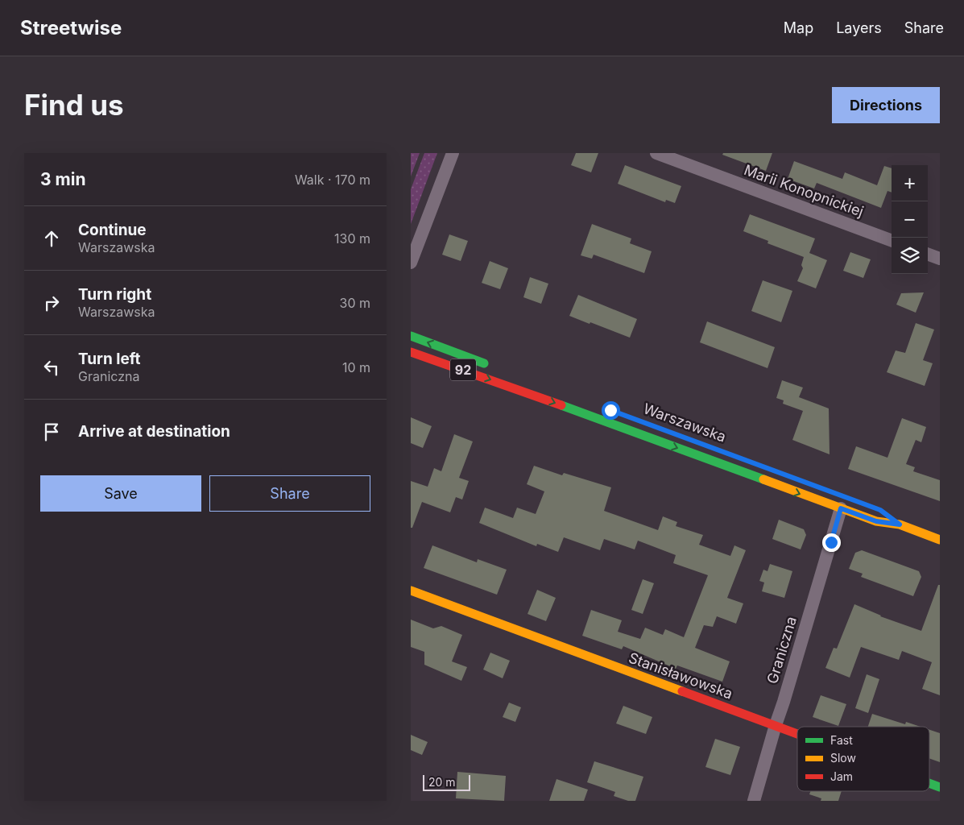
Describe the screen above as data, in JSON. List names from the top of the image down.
{
  "streets": {
    "main road": ["92", "Warszawska", "Stanisławowska"],
    "street": ["Marii Konopnickiej", "Graniczna"]
  },
  "crossings": [
    ["Warszawska", "Graniczna"],
    ["Graniczna", "Stanisławowska"]
  ],
  "one_way": ["Warszawska"],
  "legend": ["Fast", "Slow", "Jam"],
  "scale_bar": "20 m",
  "page": {
    "header": "Streetwise",
    "nav": ["Map", "Layers", "Share"],
    "buttons": [
      "Directions",
      ["Save", "Share"]
    ],
    "title": "Find us",
    "heading": ["3 min", "Walk · 170 m"],
    "map_buttons": ["+", "−"],
    "list": [
      ["Continue", "Warszawska", "130 m"],
      ["Turn right", "Warszawska", "30 m"],
      ["Turn left", "Graniczna", "10 m"],
      "Arrive at destination"
    ],
    "scale": "20 m"
  }
}
